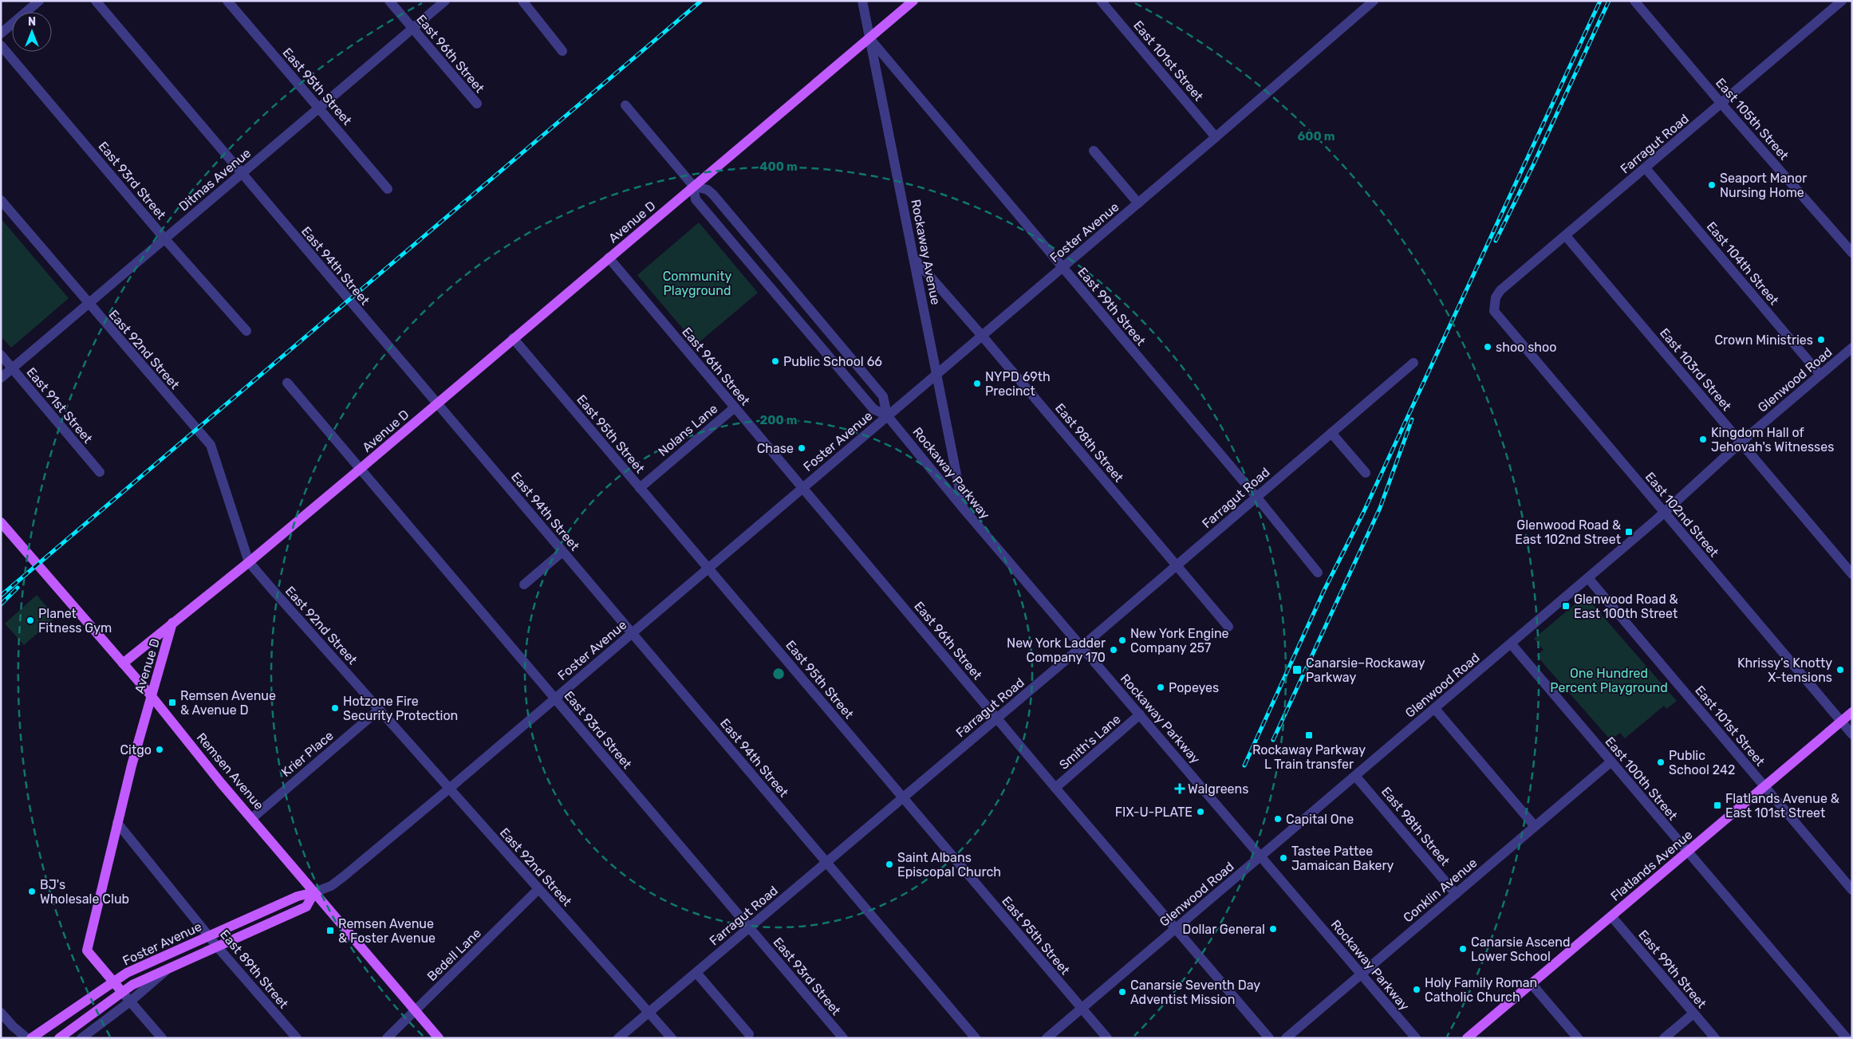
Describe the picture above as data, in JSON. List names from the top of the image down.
{
  "streets": {
    "main road": [
      "Avenue D",
      "Foster Avenue",
      "Remsen Avenue",
      "Flatlands Avenue"
    ],
    "street": [
      "East 96th Street",
      "East 101st Street",
      "East 95th Street",
      "East 105th Street",
      "Farragut Road",
      "Ditmas Avenue",
      "East 93rd Street",
      "Rockaway Avenue",
      "East 104th Street",
      "East 94th Street",
      "East 99th Street",
      "East 92nd Street",
      "East 103rd Street",
      "Glenwood Road",
      "East 91st Street",
      "Nolans Lane",
      "East 98th Street",
      "Rockaway Parkway",
      "East 102nd Street",
      "Smith's Lane",
      "Krier Place",
      "East 100th Street",
      "Conklin Avenue",
      "Bedell Lane",
      "East 89th Street"
    ]
  },
  "crossings": [
    ["East 96th Street", "Farragut Road"],
    ["East 96th Street", "Ditmas Avenue"],
    ["East 96th Street", "Avenue D"],
    ["East 96th Street", "Foster Avenue"],
    ["East 96th Street", "Glenwood Road"],
    ["East 96th Street", "Nolans Lane"],
    ["East 96th Street", "Smith's Lane"],
    ["East 101st Street", "Foster Avenue"],
    ["East 101st Street", "Glenwood Road"],
    ["East 101st Street", "Flatlands Avenue"],
    ["East 95th Street", "Farragut Road"],
    ["East 95th Street", "Ditmas Avenue"],
    ["East 95th Street", "Avenue D"],
    ["East 95th Street", "Foster Avenue"],
    ["East 95th Street", "Glenwood Road"],
    ["East 95th Street", "Nolans Lane"],
    ["East 105th Street", "Farragut Road"],
    ["Farragut Road", "East 93rd Street"],
    ["Farragut Road", "East 104th Street"],
    ["Farragut Road", "East 94th Street"],
    ["Farragut Road", "East 99th Street"],
    ["Farragut Road", "East 92nd Street"],
    ["Farragut Road", "East 103rd Street"],
    ["Farragut Road", "East 98th Street"],
    ["Farragut Road", "Rockaway Parkway"],
    ["Farragut Road", "East 102nd Street"],
    ["Ditmas Avenue", "East 93rd Street"],
    ["Ditmas Avenue", "East 94th Street"],
    ["Ditmas Avenue", "East 92nd Street"],
    ["Ditmas Avenue", "East 91st Street"],
    ["East 93rd Street", "Avenue D"],
    ["East 93rd Street", "Foster Avenue"],
    ["Avenue D", "Foster Avenue"],
    ["Avenue D", "Rockaway Avenue"],
    ["Avenue D", "East 94th Street"],
    ["Avenue D", "East 99th Street"],
    ["Avenue D", "East 92nd Street"],
    ["Avenue D", "Rockaway Parkway"],
    ["Avenue D", "Remsen Avenue"],
    ["Avenue D", "East 89th Street"],
    ["Foster Avenue", "Rockaway Avenue"],
    ["Foster Avenue", "East 94th Street"],
    ["Foster Avenue", "East 99th Street"],
    ["Foster Avenue", "East 92nd Street"],
    ["Foster Avenue", "East 98th Street"],
    ["Foster Avenue", "Rockaway Parkway"],
    ["Foster Avenue", "Remsen Avenue"],
    ["Foster Avenue", "East 89th Street"],
    ["Rockaway Avenue", "East 99th Street"],
    ["Rockaway Avenue", "East 98th Street"],
    ["Rockaway Avenue", "Rockaway Parkway"],
    ["East 104th Street", "Glenwood Road"],
    ["East 99th Street", "Flatlands Avenue"],
    ["East 92nd Street", "Krier Place"],
    ["East 92nd Street", "Bedell Lane"],
    ["East 103rd Street", "Glenwood Road"],
    ["Glenwood Road", "East 98th Street"],
    ["Glenwood Road", "Rockaway Parkway"],
    ["Glenwood Road", "East 102nd Street"],
    ["Glenwood Road", "East 100th Street"],
    ["East 98th Street", "Conklin Avenue"],
    ["Rockaway Parkway", "Smith's Lane"],
    ["Rockaway Parkway", "Conklin Avenue"],
    ["East 102nd Street", "Flatlands Avenue"],
    ["Krier Place", "Remsen Avenue"],
    ["Remsen Avenue", "Bedell Lane"],
    ["East 100th Street", "Flatlands Avenue"],
    ["East 100th Street", "Conklin Avenue"]
  ],
  "parks": ["Community Playground", "One Hundred Percent Playground"],
  "places": {
    "other": [
      "Seaport Manor Nursing Home",
      "Crown Ministries",
      "shoo shoo",
      "Public School 66",
      "NYPD 69th Precinct",
      "Kingdom Hall of Jehovah's Witnesses",
      "Chase",
      "Planet Fitness Gym",
      "New York Engine Company 257",
      "New York Ladder Company 170",
      "Khrissy’s Knotty X-tensions",
      "Popeyes",
      "Hotzone Fire Security Protection",
      "Citgo",
      "Public School 242",
      "FIX-U-PLATE",
      "Capital One",
      "Tastee Pattee Jamaican Bakery",
      "Saint Albans Episcopal Church",
      "BJ's Wholesale Club",
      "Dollar General",
      "Canarsie Ascend Lower School",
      "Holy Family Roman Catholic Church",
      "Canarsie Seventh Day Adventist Mission"
    ],
    "transit": [
      "Glenwood Road & East 102nd Street",
      "Glenwood Road & East 100th Street",
      "Canarsie–Rockaway Parkway",
      "Remsen Avenue & Avenue D",
      "Rockaway Parkway L Train transfer",
      "Flatlands Avenue & East 101st Street",
      "Remsen Avenue & Foster Avenue"
    ],
    "health": ["Walgreens"]
  },
  "north": "top",
  "rings": ["600 m", "400 m", "200 m"]
}
